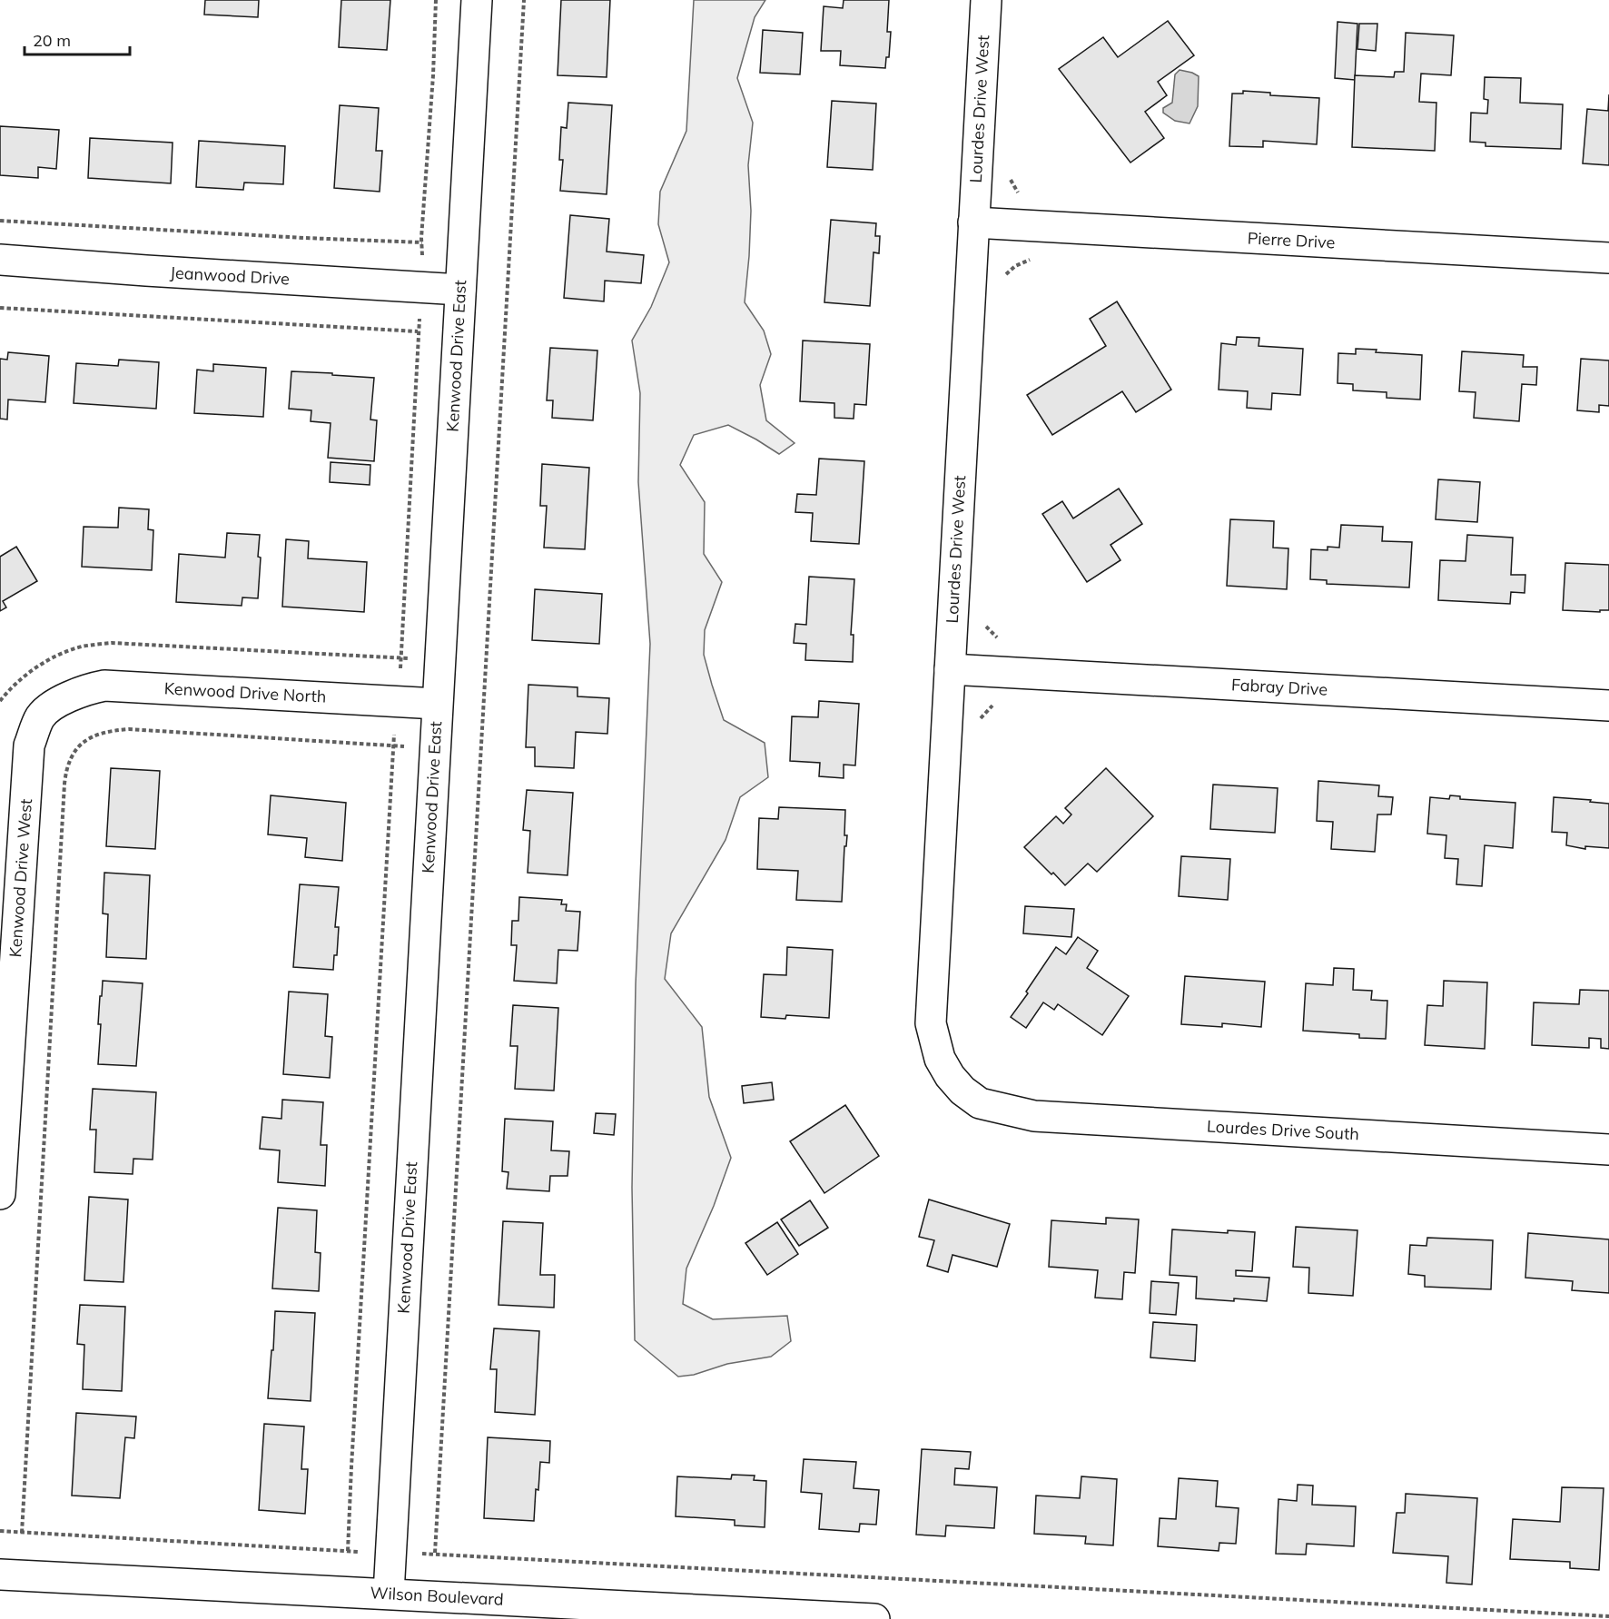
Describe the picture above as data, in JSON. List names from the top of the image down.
{
  "streets": {
    "street": [
      "Lourdes Drive West",
      "Pierre Drive",
      "Jeanwood Drive",
      "Kenwood Drive East",
      "Fabray Drive",
      "Kenwood Drive North",
      "Kenwood Drive West",
      "Lourdes Drive South",
      "Wilson Boulevard"
    ]
  },
  "crossings": [
    ["Lourdes Drive West", "Pierre Drive"],
    ["Lourdes Drive West", "Fabray Drive"],
    ["Lourdes Drive West", "Lourdes Drive South"],
    ["Jeanwood Drive", "Kenwood Drive East"],
    ["Kenwood Drive East", "Kenwood Drive North"],
    ["Kenwood Drive East", "Wilson Boulevard"],
    ["Kenwood Drive North", "Kenwood Drive West"]
  ],
  "scale_bar": "20 m"
}
